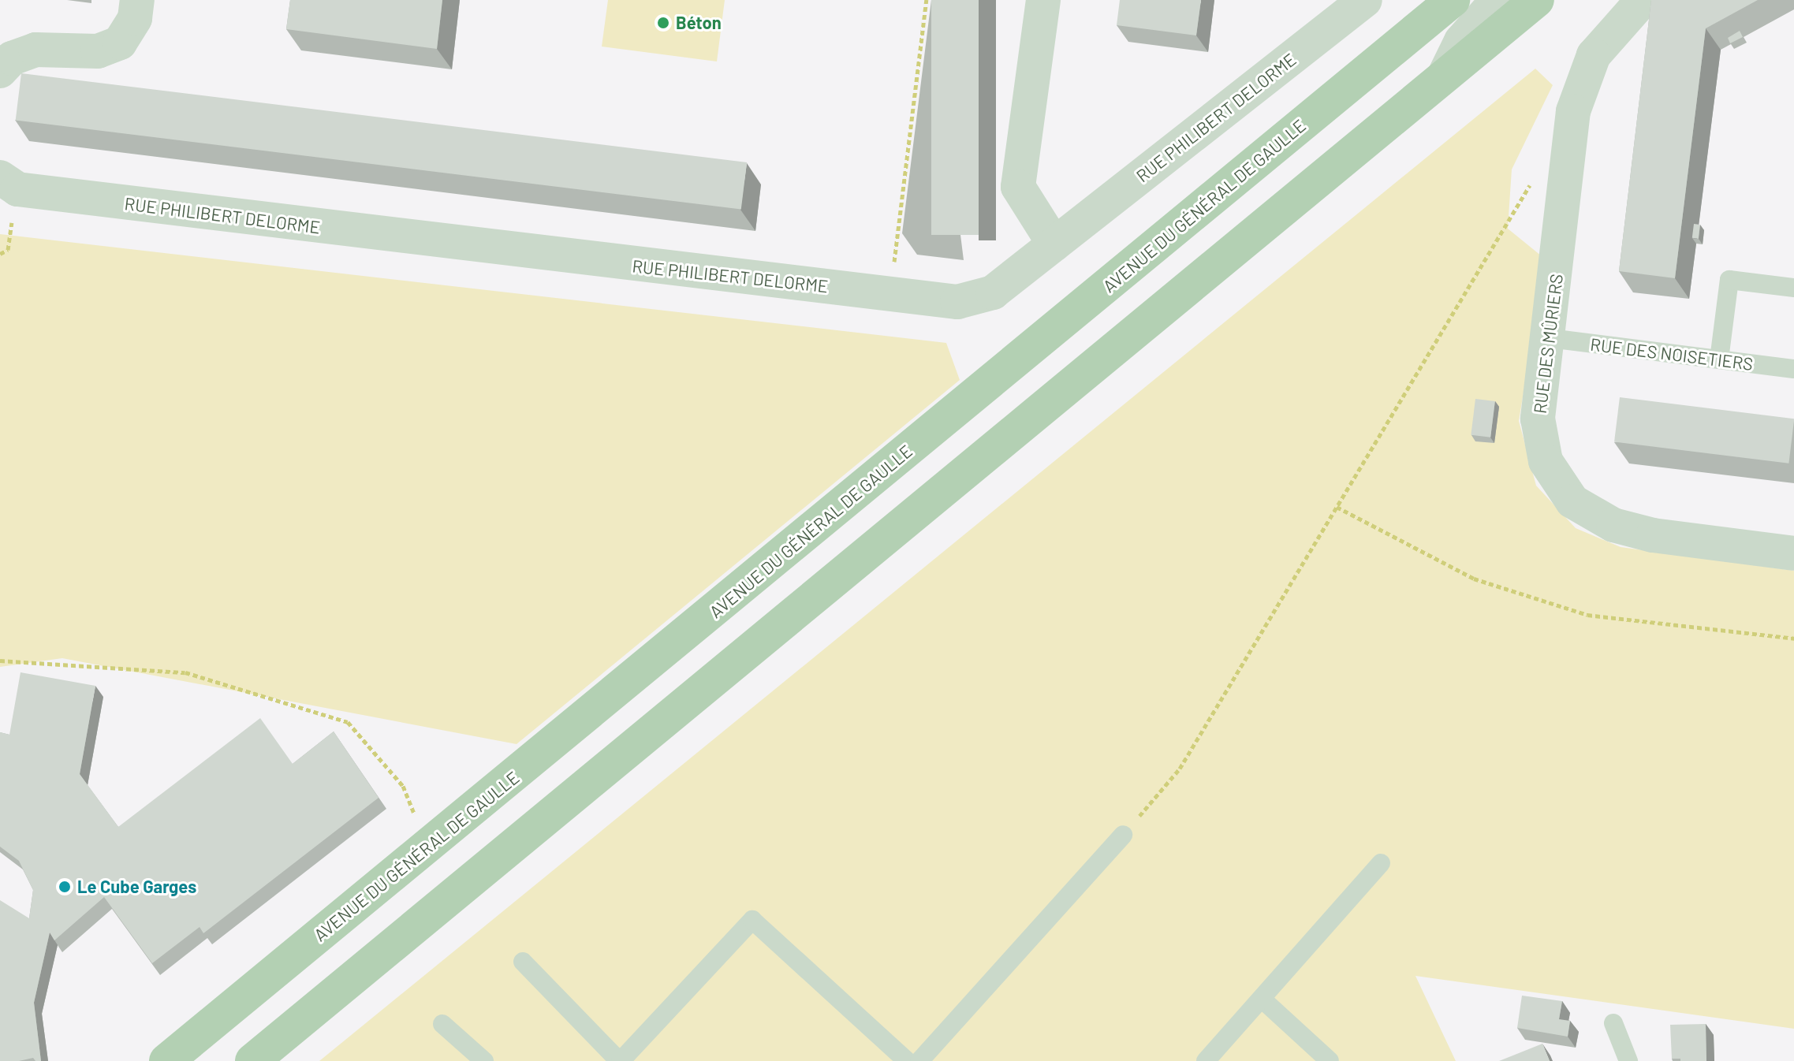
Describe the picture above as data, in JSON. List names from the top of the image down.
{
  "streets": {
    "main road": ["AVENUE DU GÉNÉRAL DE GAULLE"],
    "street": ["RUE PHILIBERT DELORME", "RUE DES MÛRIERS"],
    "lane": ["RUE DES NOISETIERS"]
  },
  "crossings": [
    ["RUE DES MÛRIERS", "RUE DES NOISETIERS"]
  ],
  "places": ["Béton", "Le Cube Garges"]
}
